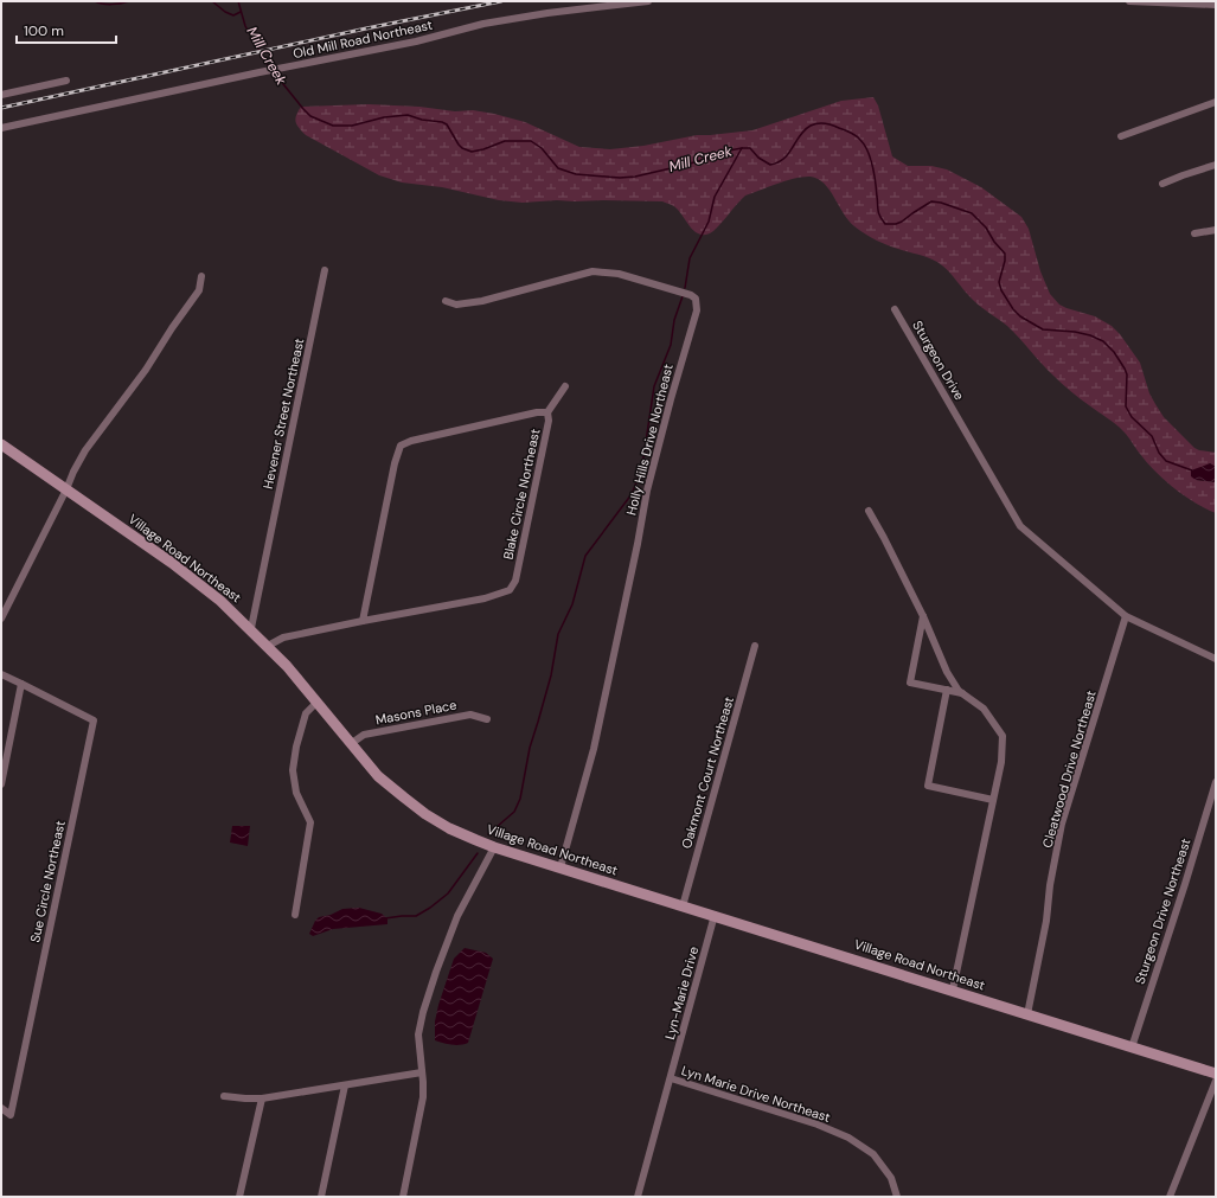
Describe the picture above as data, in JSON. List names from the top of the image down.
{
  "streets": {
    "main road": ["Village Road Northeast"],
    "street": [
      "Old Mill Road Northeast",
      "Sturgeon Drive",
      "Hevener Street Northeast",
      "Holly Hills Drive Northeast",
      "Blake Circle Northeast",
      "Masons Place",
      "Cleatwood Drive Northeast",
      "Oakmont Court Northeast",
      "Sue Circle Northeast",
      "Sturgeon Drive Northeast",
      "Lyn-Marie Drive",
      "Lyn Marie Drive Northeast"
    ]
  },
  "crossings": [
    ["Sturgeon Drive", "Cleatwood Drive Northeast"],
    ["Hevener Street Northeast", "Village Road Northeast"],
    ["Holly Hills Drive Northeast", "Village Road Northeast"],
    ["Blake Circle Northeast", "Village Road Northeast"],
    ["Village Road Northeast", "Masons Place"],
    ["Village Road Northeast", "Cleatwood Drive Northeast"],
    ["Village Road Northeast", "Oakmont Court Northeast"],
    ["Village Road Northeast", "Sturgeon Drive Northeast"],
    ["Village Road Northeast", "Lyn-Marie Drive"],
    ["Lyn-Marie Drive", "Lyn Marie Drive Northeast"]
  ],
  "water": ["Mill Creek"],
  "scale_bar": "100 m"
}
